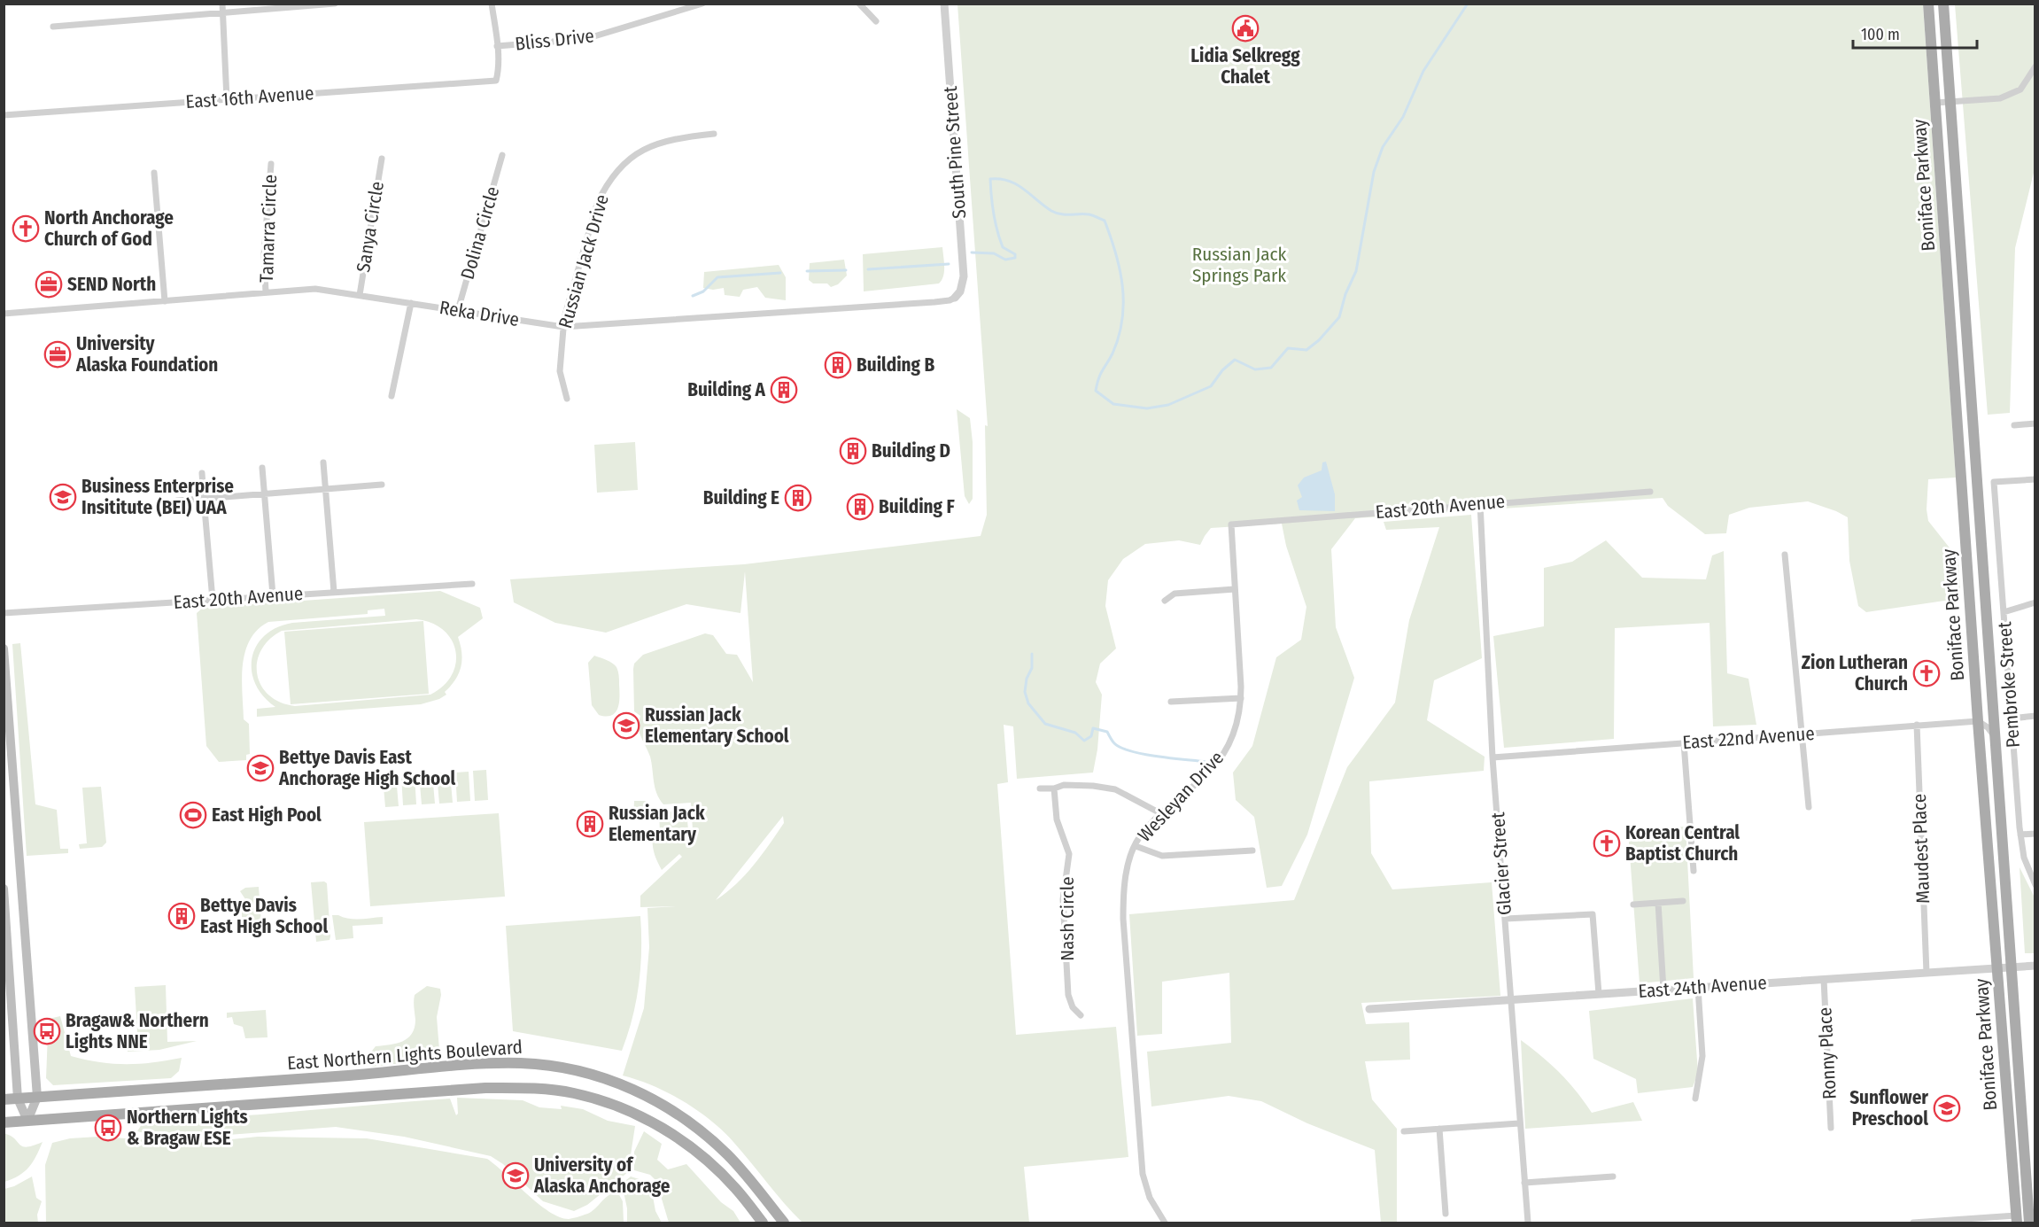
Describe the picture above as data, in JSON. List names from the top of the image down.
{
  "streets": {
    "main road": ["Boniface Parkway", "East Northern Lights Boulevard"],
    "street": [
      "Bliss Drive",
      "East 16th Avenue",
      "South Pine Street",
      "Sanya Circle",
      "Tamarra Circle",
      "Dolina Circle",
      "Russian Jack Drive",
      "Reka Drive",
      "East 20th Avenue",
      "Pembroke Street",
      "East 22nd Avenue",
      "Wesleyan Drive",
      "Maudest Place",
      "Glacier Street",
      "Nash Circle",
      "East 24th Avenue",
      "Ronny Place"
    ]
  },
  "crossings": [
    ["Bliss Drive", "East 16th Avenue"],
    ["South Pine Street", "Reka Drive"],
    ["Boniface Parkway", "East 22nd Avenue"],
    ["Boniface Parkway", "East 24th Avenue"],
    ["Sanya Circle", "Reka Drive"],
    ["Tamarra Circle", "Reka Drive"],
    ["Dolina Circle", "Reka Drive"],
    ["Russian Jack Drive", "Reka Drive"],
    ["East 20th Avenue", "Wesleyan Drive"],
    ["East 20th Avenue", "Glacier Street"],
    ["East 22nd Avenue", "Maudest Place"],
    ["East 22nd Avenue", "Glacier Street"],
    ["Maudest Place", "East 24th Avenue"],
    ["Glacier Street", "East 24th Avenue"],
    ["East 24th Avenue", "Ronny Place"]
  ],
  "parks": ["Russian Jack Springs Park"],
  "places": {
    "public building": ["Lidia Selkregg Chalet"],
    "church": ["North Anchorage Church of God", "Zion Lutheran Church", "Korean Central Baptist Church"],
    "office": ["SEND North", "University Alaska Foundation"],
    "building": [
      "Building B",
      "Building A",
      "Building D",
      "Building E",
      "Building F",
      "Russian Jack Elementary",
      "Bettye Davis East High School"
    ],
    "school or university": [
      "Business Enterprise Insititute (BEI) UAA",
      "Russian Jack Elementary School",
      "Bettye Davis East Anchorage High School",
      "Sunflower Preschool",
      "University of Alaska Anchorage"
    ],
    "sports": ["East High Pool"],
    "bus stop": ["Bragaw& Northern Lights NNE", "Northern Lights & Bragaw ESE"]
  },
  "scale_bar": "100 m"
}
